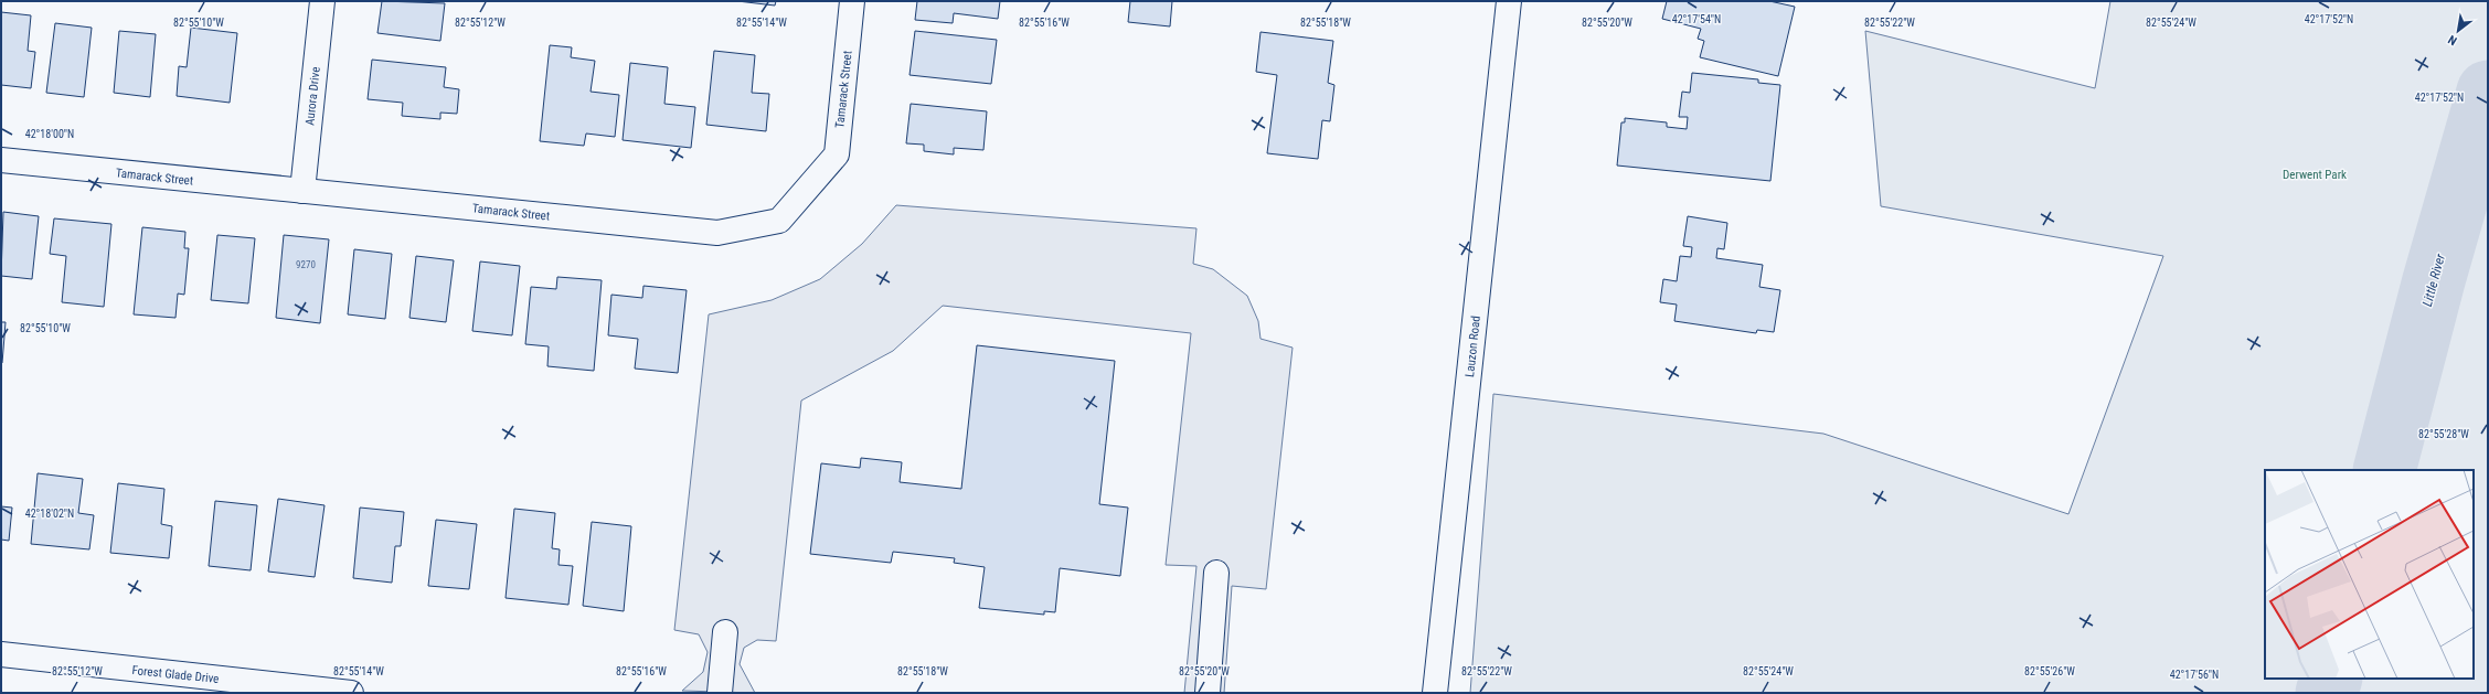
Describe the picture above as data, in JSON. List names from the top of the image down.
{
  "streets": {
    "street": [
      "Tamarack Street",
      "Aurora Drive",
      "Lauzon Road",
      "Forest Glade Drive"
    ]
  },
  "crossings": [
    ["Tamarack Street", "Aurora Drive"]
  ],
  "water": ["Little River"],
  "parks": ["Derwent Park"],
  "house_numbers": ["9270"],
  "north": "bottom left",
  "coordinates": [
    "42°17'54\"N",
    "42°17'52\"N",
    "82°55'10\"W",
    "82°55'12\"W",
    "82°55'14\"W",
    "82°55'16\"W",
    "82°55'18\"W",
    "82°55'20\"W",
    "82°55'22\"W",
    "82°55'24\"W",
    "42°18'00\"N",
    "82°55'28\"W",
    "42°18'02\"N",
    "82°55'26\"W",
    "42°17'56\"N"
  ]
}
